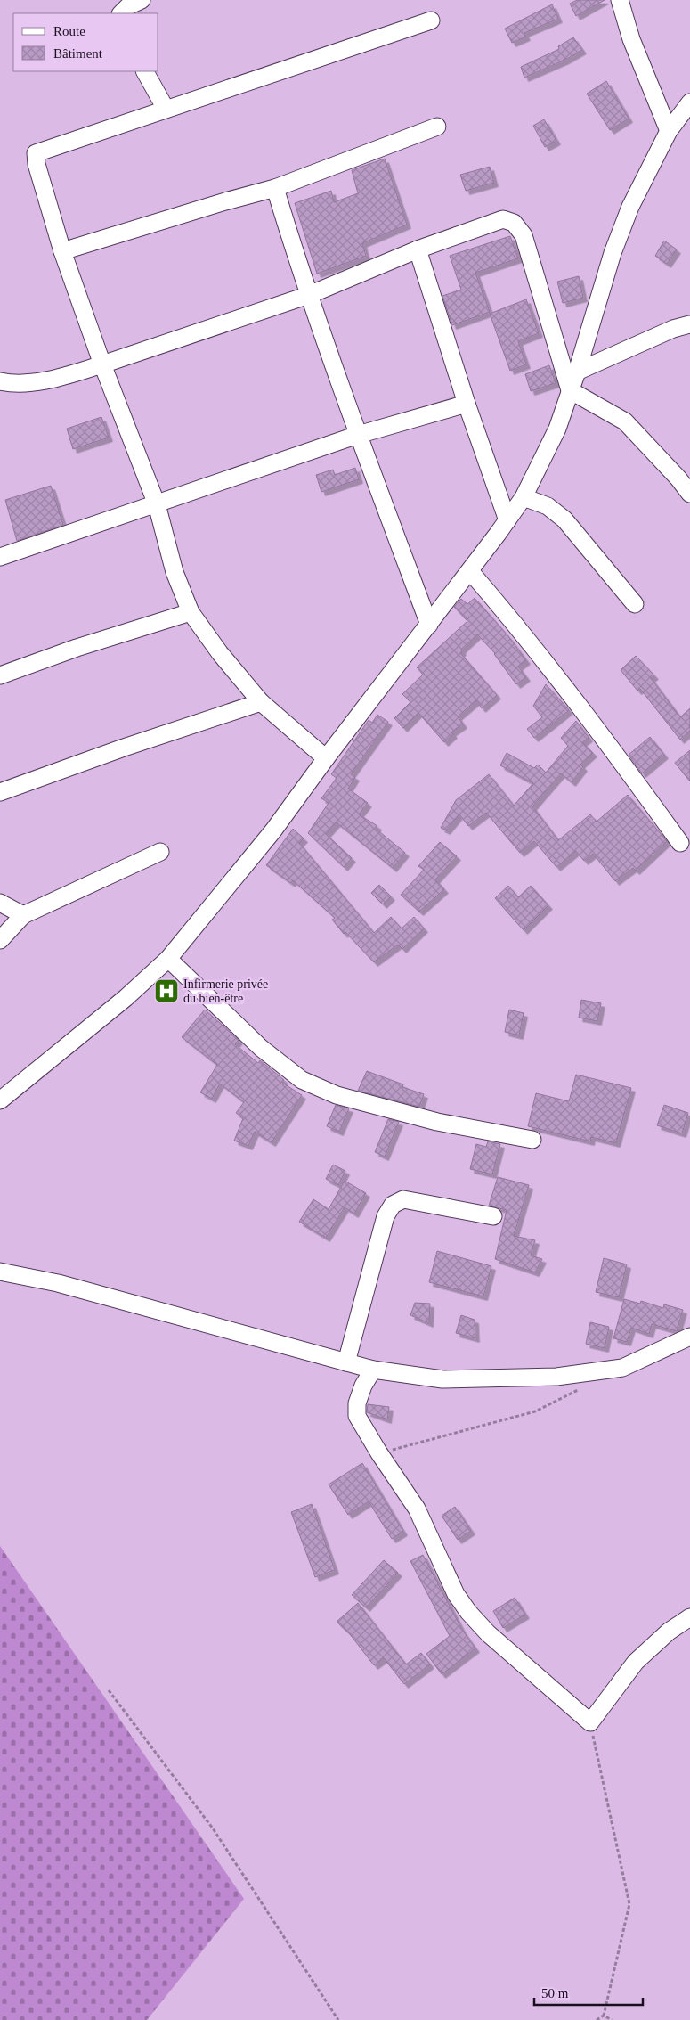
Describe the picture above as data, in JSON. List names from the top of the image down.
{
  "places": {
    "hospital": ["Infirmerie privée du bien-être"]
  },
  "legend": ["Route", "Bâtiment"],
  "scale_bar": "50 m"
}
